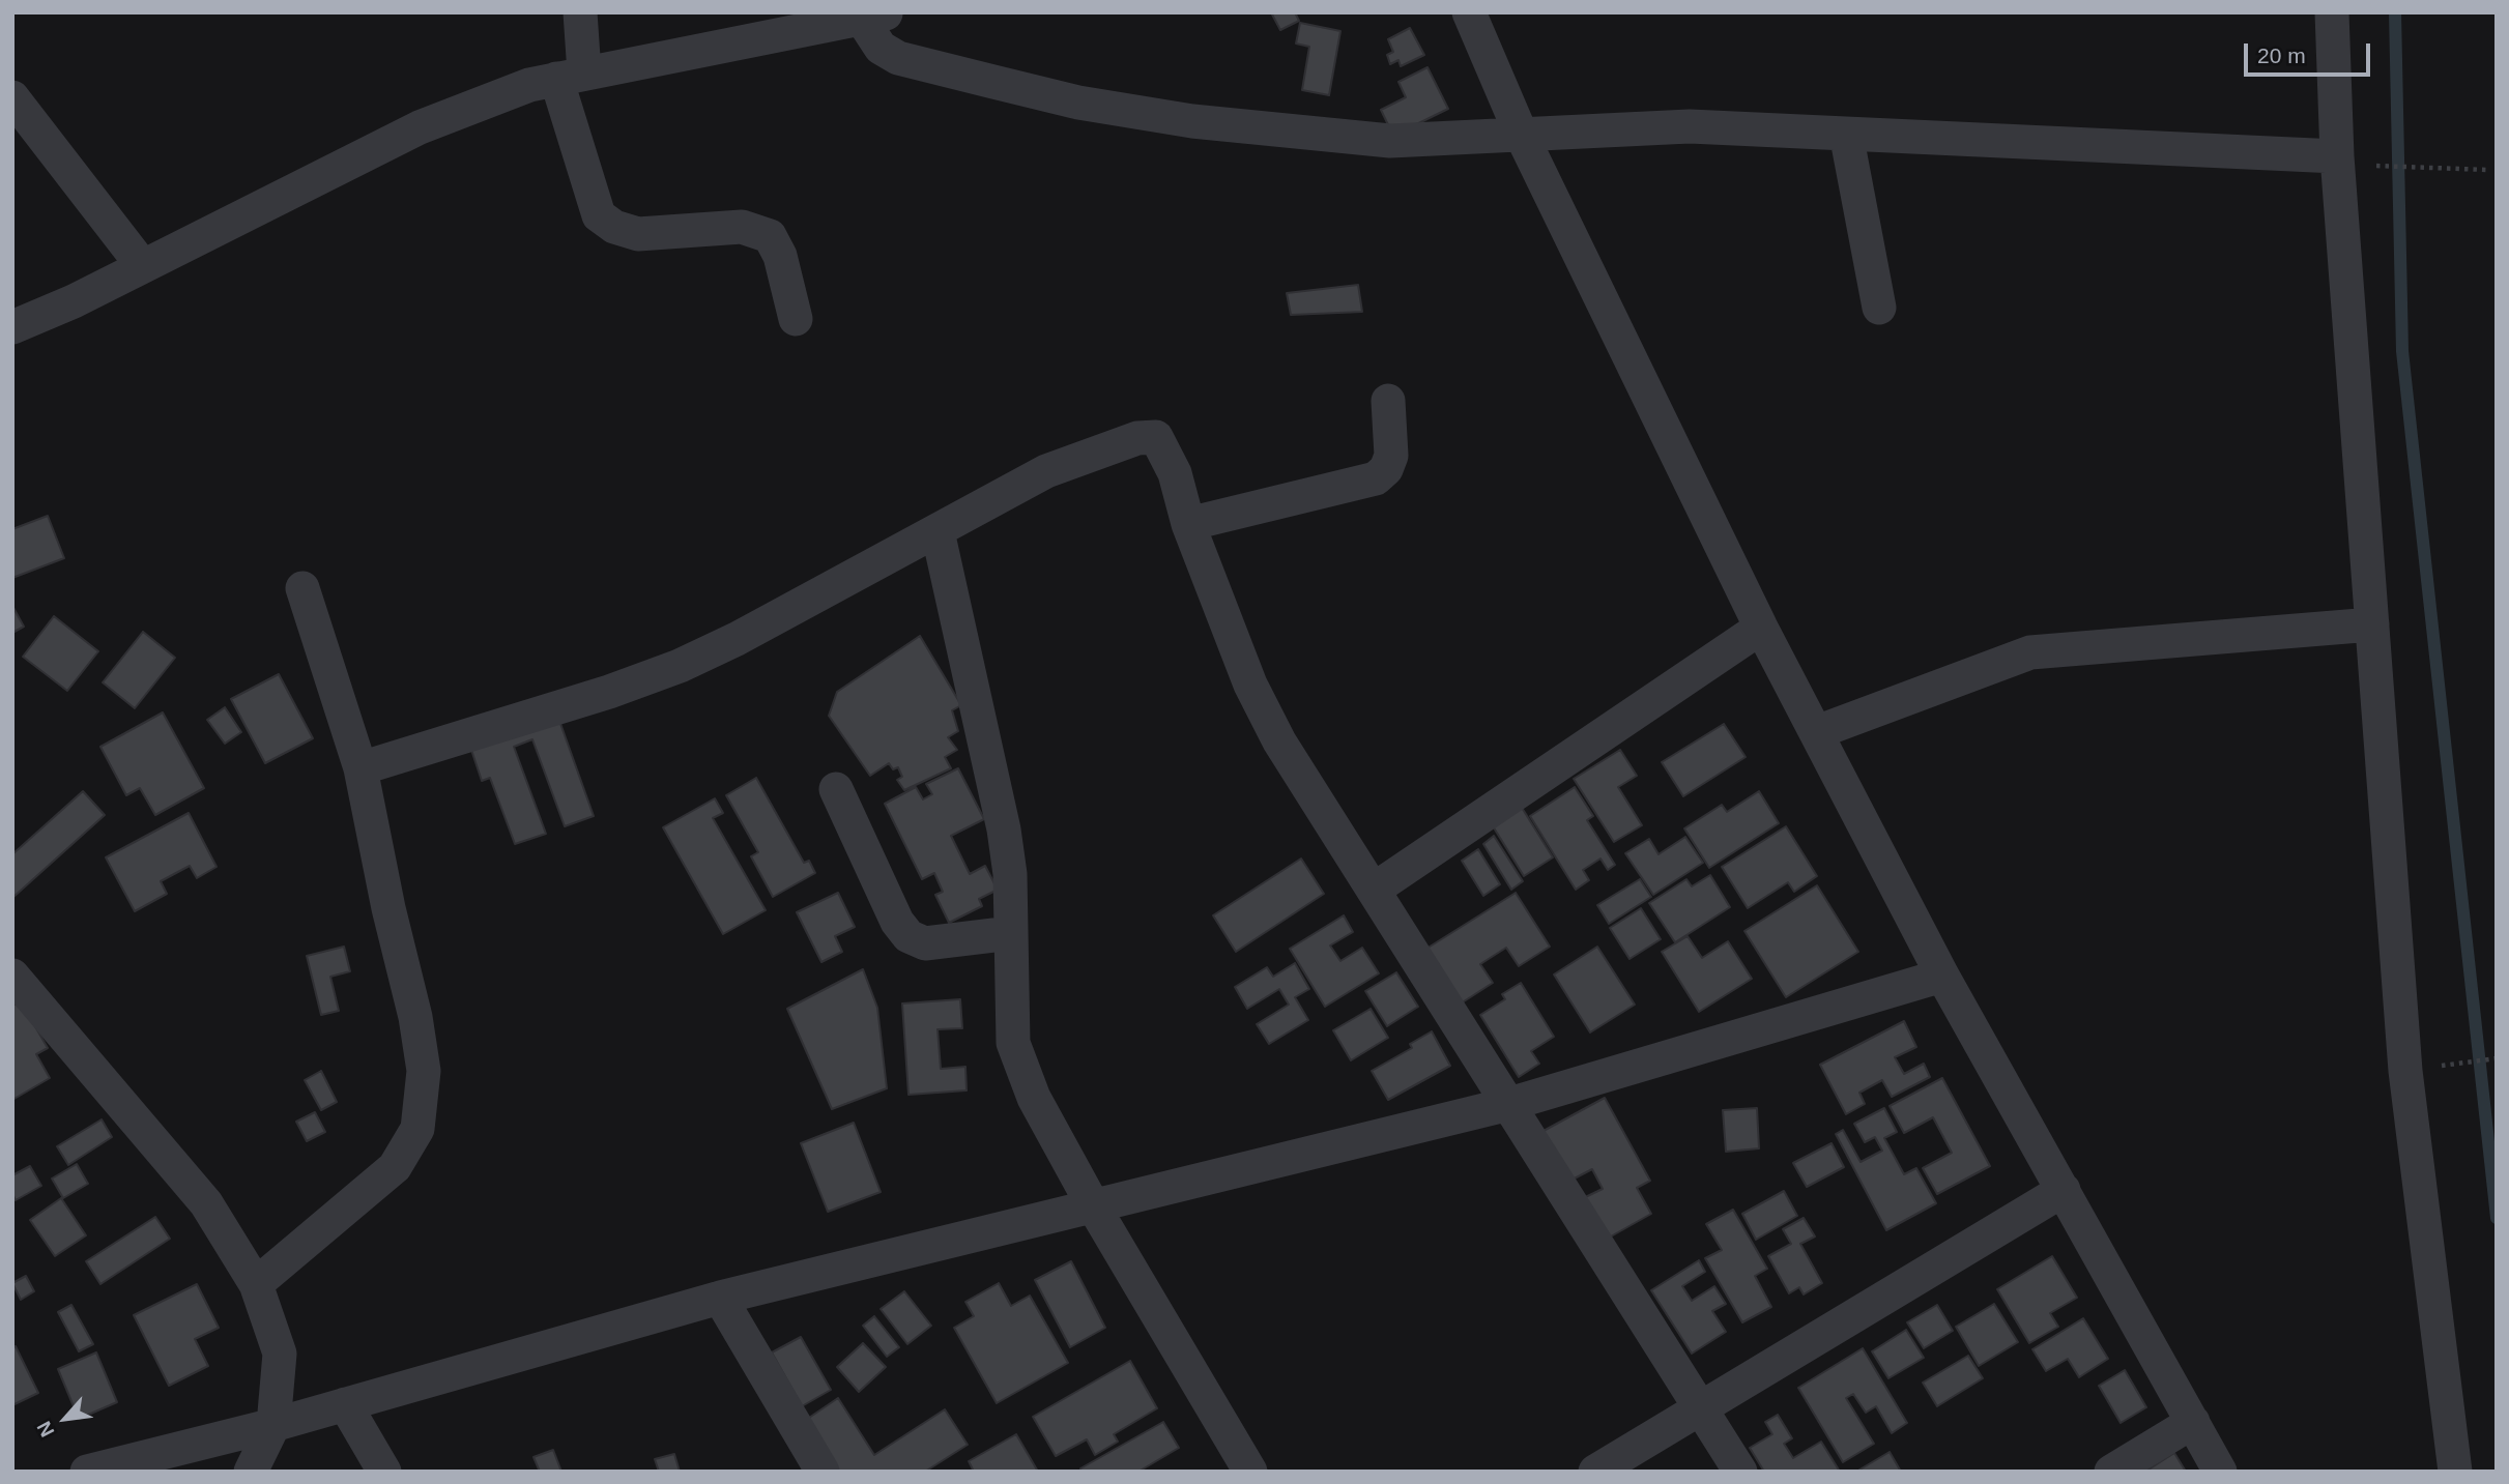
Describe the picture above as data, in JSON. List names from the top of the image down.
{
  "scale_bar": "20 m",
  "north": "bottom left"
}
